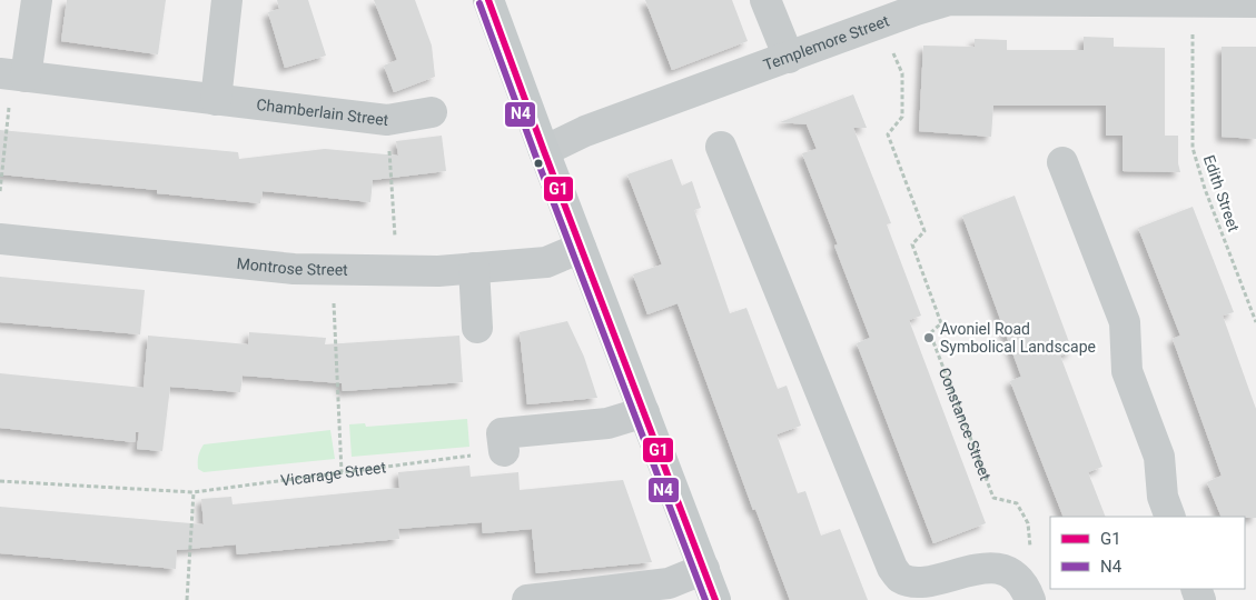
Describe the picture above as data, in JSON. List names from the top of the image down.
{
  "streets": {
    "street": ["Templemore Street", "Chamberlain Street", "Montrose Street"],
    "path": ["Edith Street", "Constance Street", "Vicarage Street"]
  },
  "crossings": [
    ["Templemore Street", "Edith Street"],
    ["Templemore Street", "Constance Street"]
  ],
  "places": ["Avoniel Road Symbolical Landscape"],
  "lines": ["transit line G1", "transit line N4"],
  "legend": ["G1", "N4"]
}
